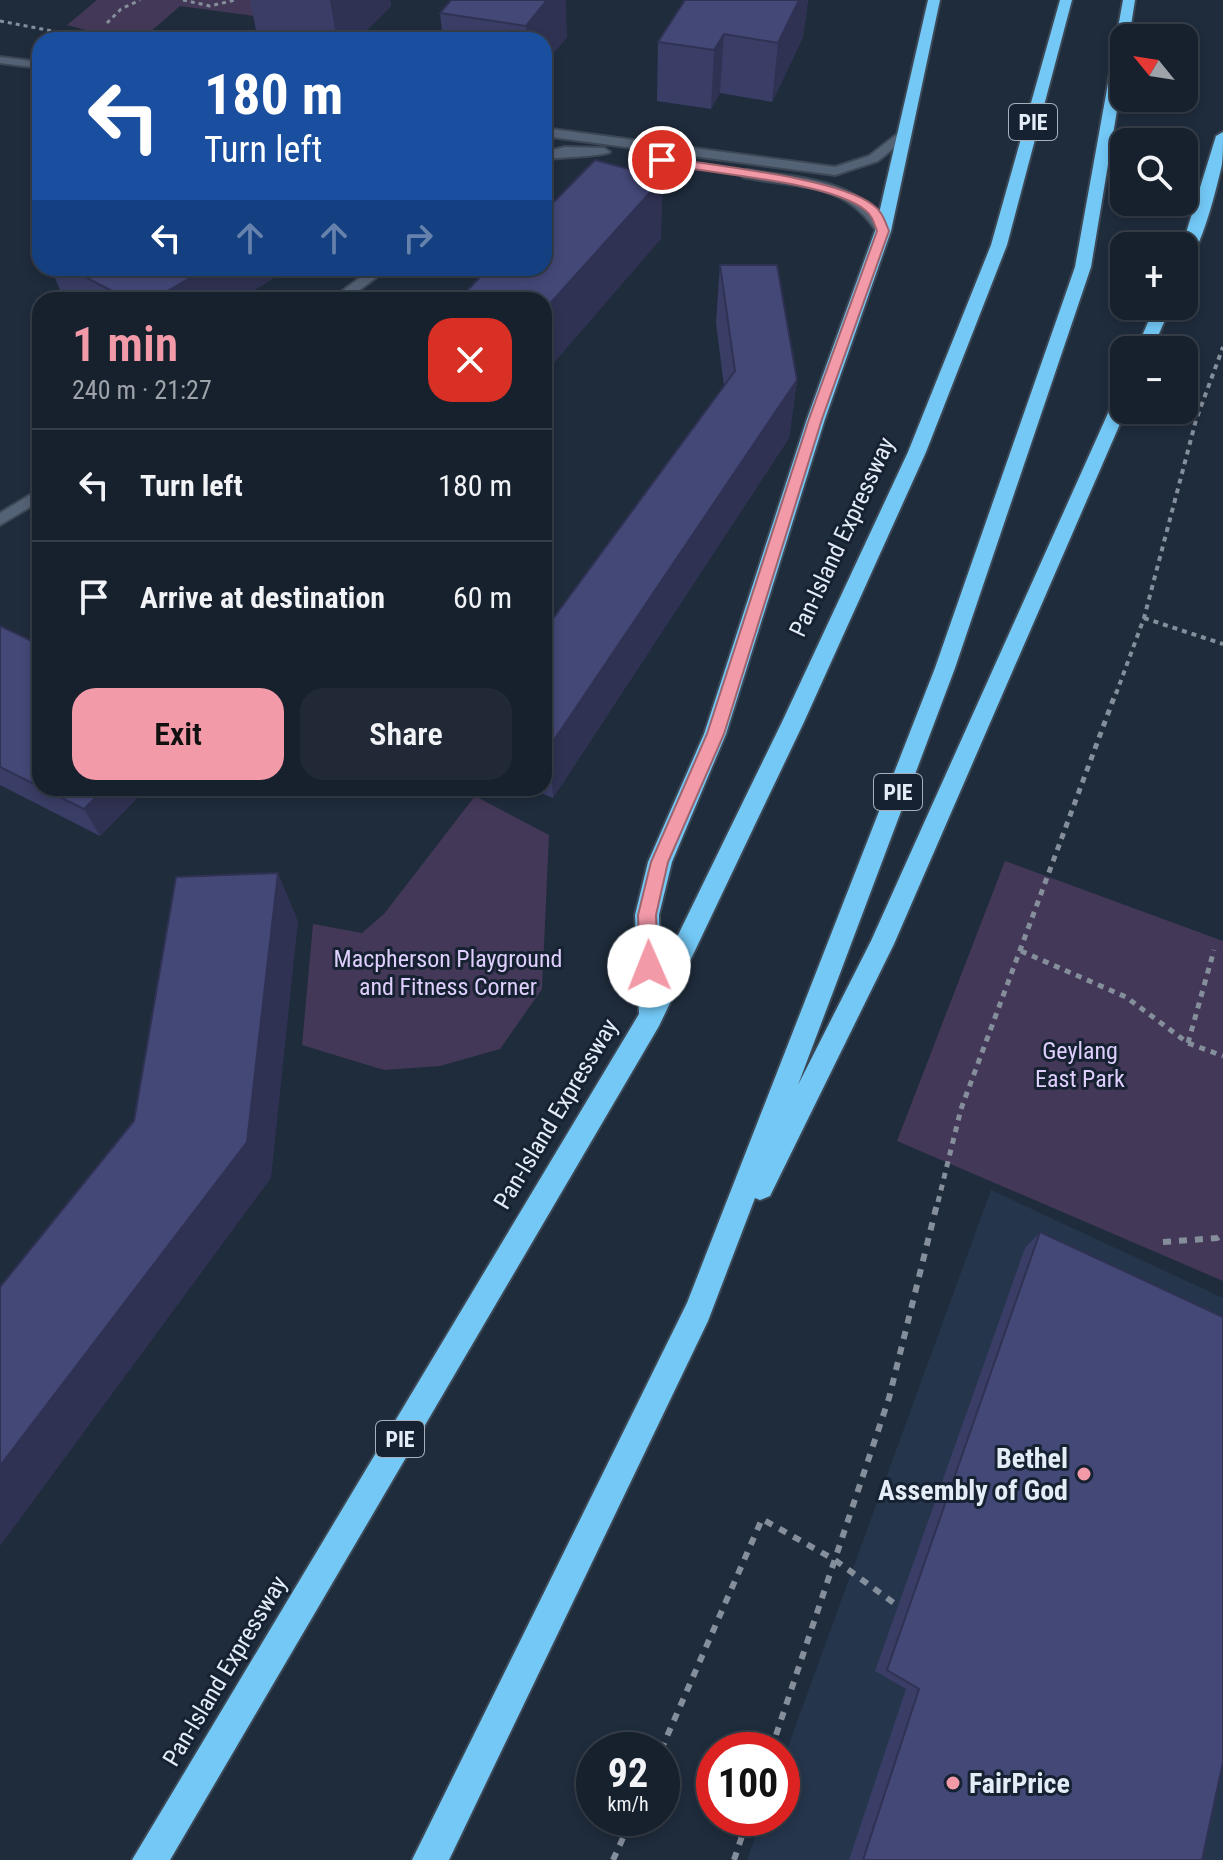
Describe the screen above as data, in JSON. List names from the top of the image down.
{
  "streets": {
    "highway": ["PIE", "Pan-Island Expressway"]
  },
  "parks": ["Macpherson Playground and Fitness Corner", "Geylang East Park"],
  "places": ["Bethel Assembly of God", "FairPrice"],
  "north": "top left",
  "page": {
    "map_buttons": ["+", "−"],
    "turn": ["180 m", "Turn left"],
    "heading": ["1 min", "240 m · 21:27"],
    "list": [
      {
        "name": "Turn left",
        "value": "180 m"
      },
      {
        "name": "Arrive at destination",
        "value": "60 m"
      }
    ],
    "buttons": ["Exit", "Share"],
    "speed": "92 km/h",
    "limit": "100"
  }
}
